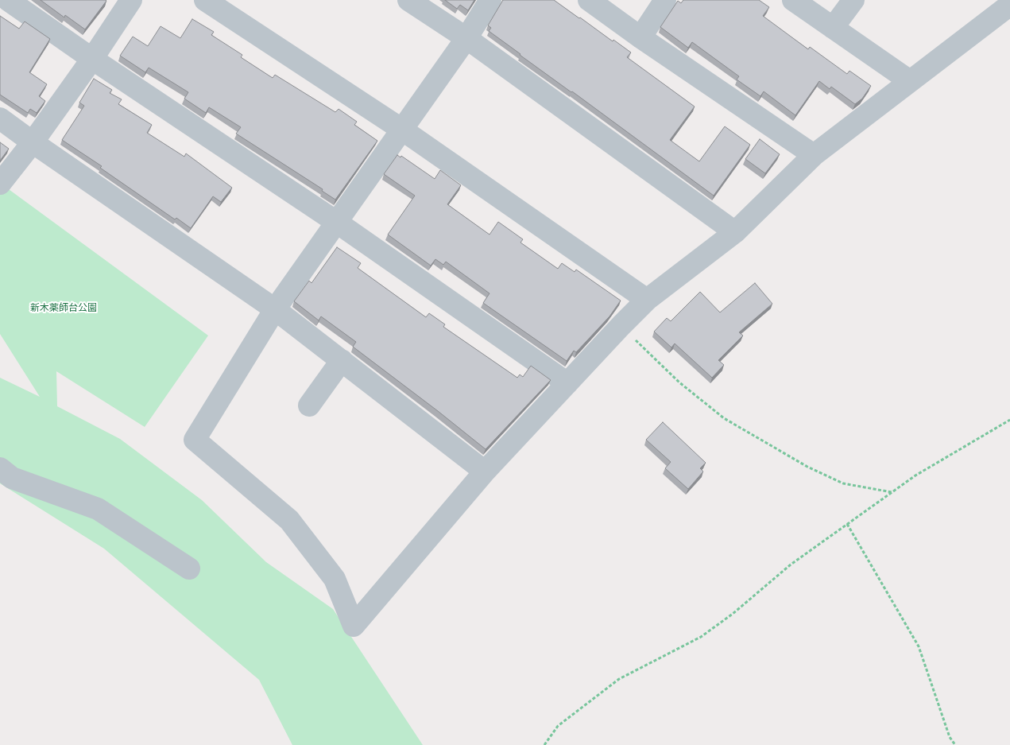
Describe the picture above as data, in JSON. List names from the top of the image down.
{
  "parks": ["新木薬師台公園"]
}
